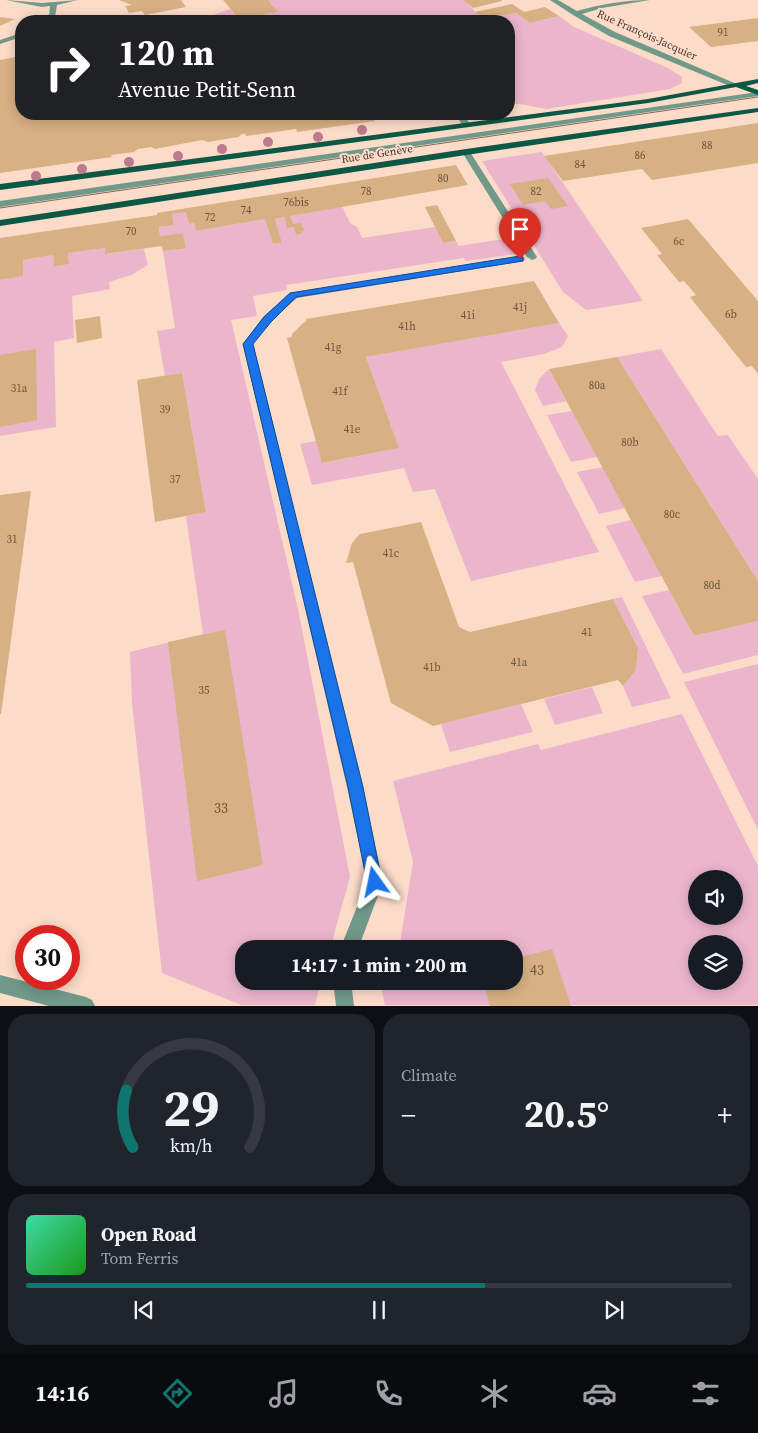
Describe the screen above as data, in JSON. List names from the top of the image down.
{
  "streets": {
    "main road": ["Rue de Genève"],
    "street": ["Rue François-Jacquier"]
  },
  "crossings": [
    ["Rue François-Jacquier", "Rue de Genève"]
  ],
  "house_numbers": [
    "91",
    "88",
    "86",
    "84",
    "80",
    "78",
    "82",
    "76bis",
    "74",
    "72",
    "70",
    "6c",
    "41j",
    "6b",
    "41i",
    "41h",
    "41g",
    "80a",
    "31a",
    "41f",
    "39",
    "41e",
    "80b",
    "37",
    "80c",
    "31",
    "41c",
    "80d",
    "41",
    "41a",
    "41b",
    "35",
    "33",
    "43"
  ],
  "page": {
    "turn": ["120 m", "Avenue Petit-Senn"],
    "limit": "30",
    "trip": "14:17 · 1 min · 200 m",
    "tile": "Climate",
    "heat": ["−", "20.5°", "+"],
    "song": ["Open Road", "Tom Ferris"],
    "tabs": "14:16",
    "gauge": ["29", "km/h"]
  }
}
